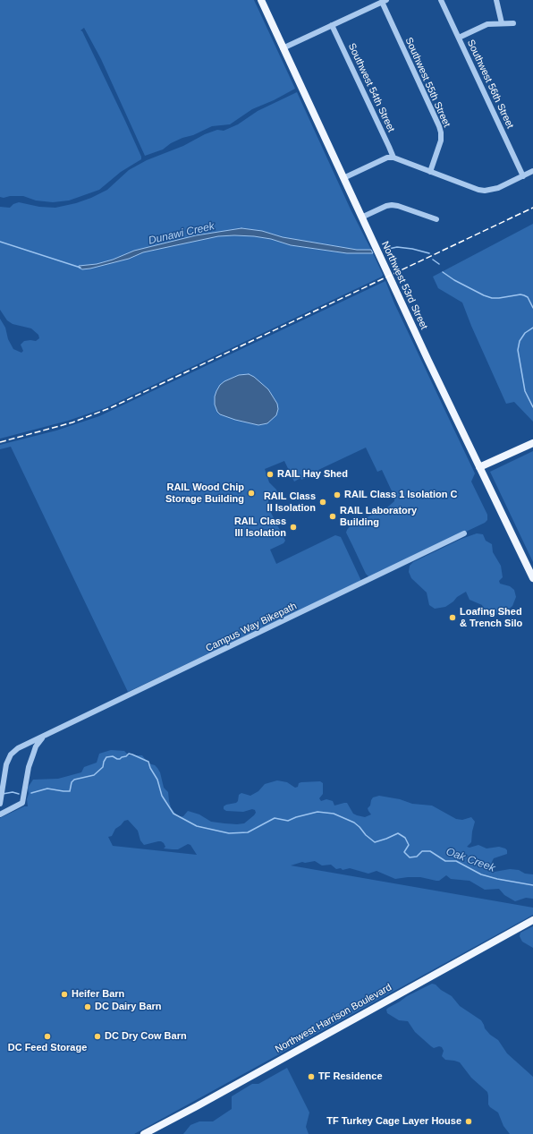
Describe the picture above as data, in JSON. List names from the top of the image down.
{
  "streets": {
    "main road": ["Northwest 53rd Street", "Northwest Harrison Boulevard"],
    "street": [
      "Southwest 55th Street",
      "Southwest 56th Street",
      "Southwest 54th Street",
      "Campus Way Bikepath"
    ]
  },
  "water": ["Dunawi Creek", "Oak Creek"],
  "places": [
    "RAIL Hay Shed",
    "RAIL Wood Chip Storage Building",
    "RAIL Class 1 Isolation C",
    "RAIL Class II Isolation",
    "RAIL Laboratory Building",
    "RAIL Class III Isolation",
    "Loafing Shed & Trench Silo",
    "Heifer Barn",
    "DC Dairy Barn",
    "DC Feed Storage",
    "DC Dry Cow Barn",
    "TF Residence",
    "TF Turkey Cage Layer House"
  ]
}
